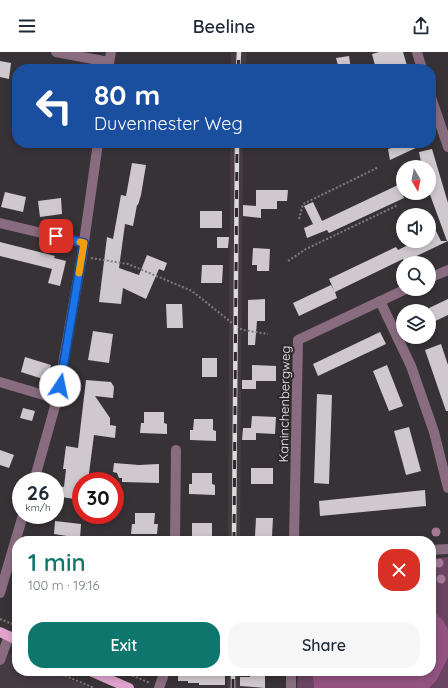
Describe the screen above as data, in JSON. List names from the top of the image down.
{
  "streets": {
    "street": ["Kaninchenbergweg"]
  },
  "north": "bottom",
  "page": {
    "header": "Beeline",
    "turn": ["80 m", "Duvennester Weg"],
    "speed": "26 km/h",
    "limit": "30",
    "heading": ["1 min", "100 m · 19:16"],
    "buttons": ["Exit", "Share"]
  }
}
